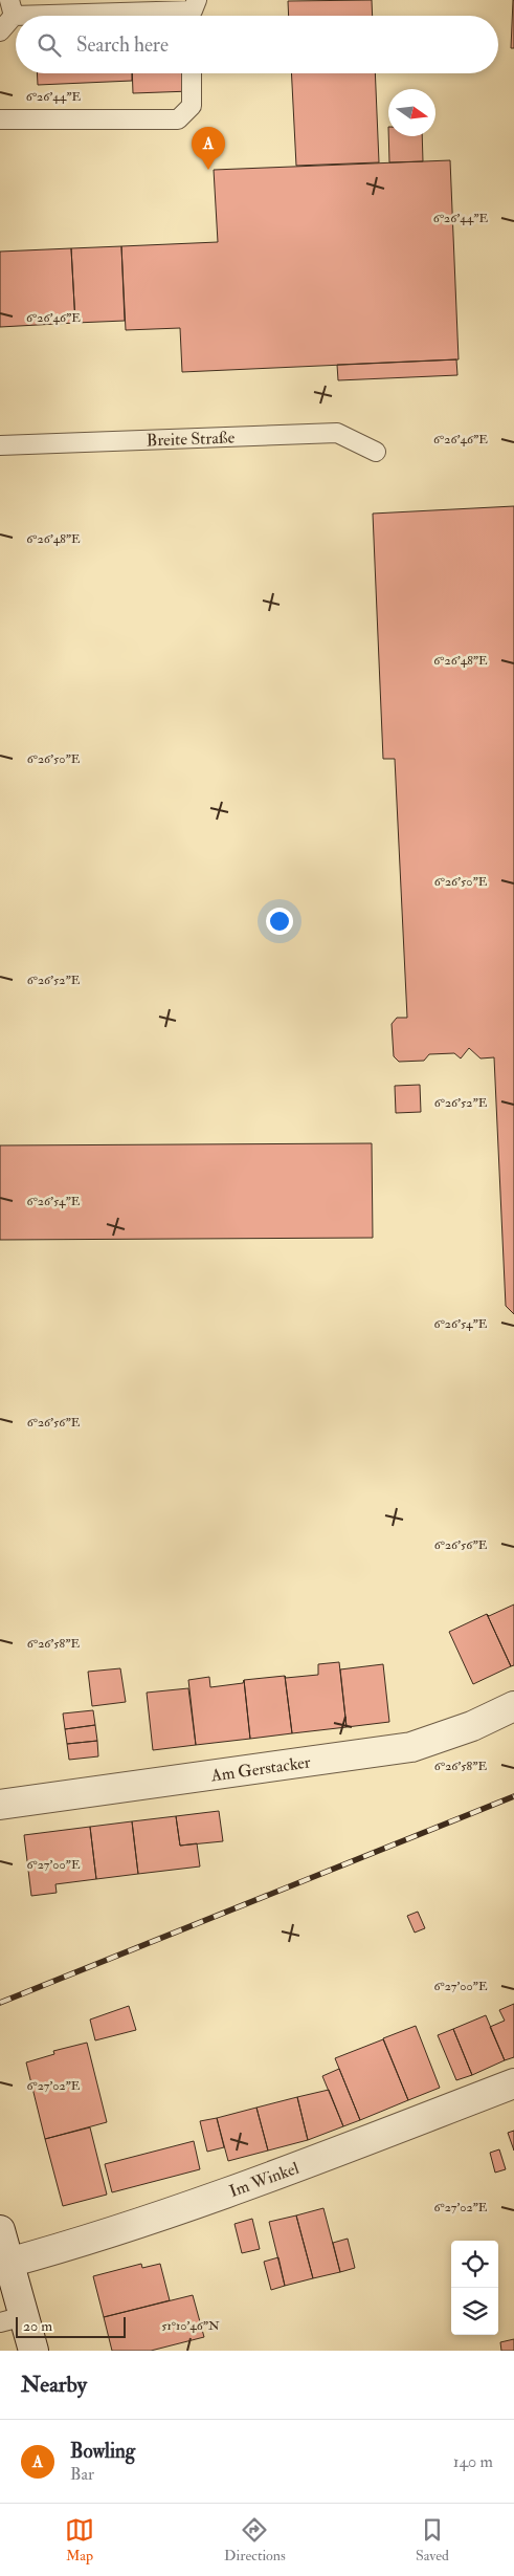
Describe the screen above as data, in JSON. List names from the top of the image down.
{
  "streets": {
    "street": ["Am Gerstacker", "Im Winkel"],
    "lane": ["Breite Straße"]
  },
  "scale_bar": "20 m",
  "north": "right",
  "page": {
    "search": "Search here",
    "pins": "A",
    "scale": "20 m",
    "heading": "Nearby",
    "list": [
      {
        "mark": "A",
        "name": "Bowling",
        "note": "Bar",
        "value": "140 m"
      }
    ],
    "nav": ["Map", "Directions", "Saved"]
  },
  "coordinates": [
    "6°26'44\"E",
    "6°26'46\"E",
    "6°26'48\"E",
    "6°26'50\"E",
    "6°26'52\"E",
    "6°26'54\"E",
    "6°26'56\"E",
    "6°26'58\"E",
    "6°27'00\"E",
    "6°27'02\"E",
    "51°10'46\"N"
  ]
}
